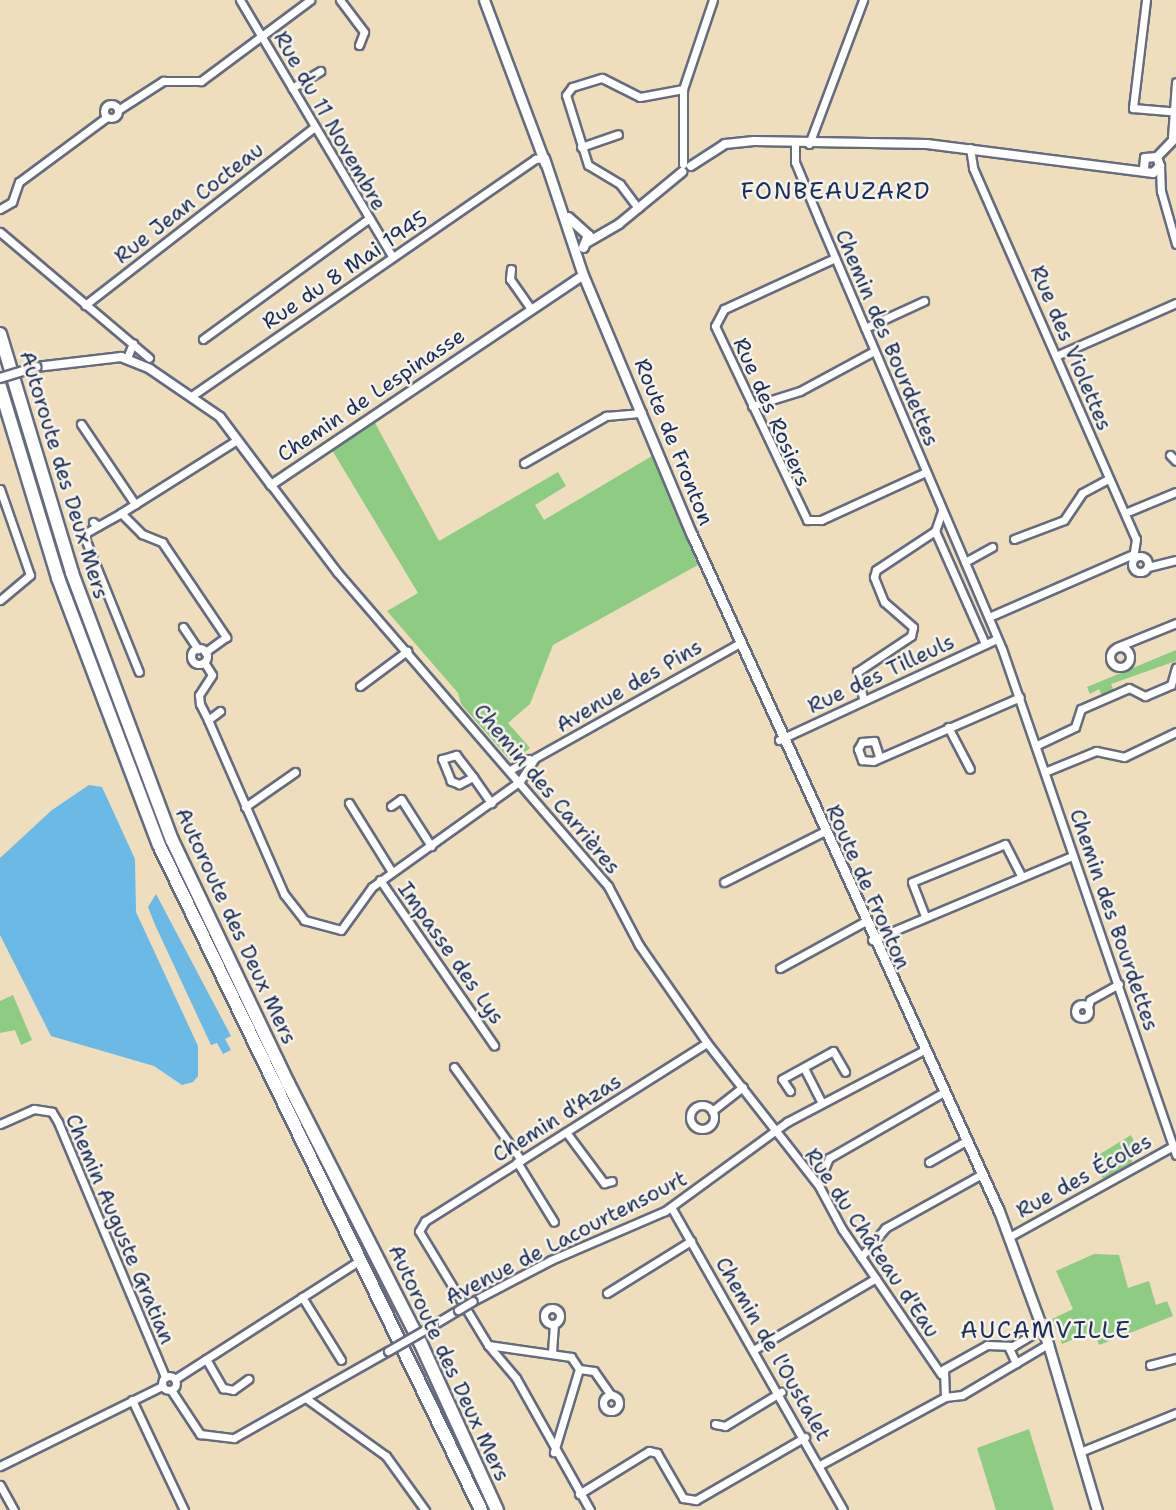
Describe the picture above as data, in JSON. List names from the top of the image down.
{
  "streets": {
    "highway": ["Autoroute des Deux Mers"],
    "main road": ["Route de Fronton"],
    "street": [
      "Rue du 11 Novembre",
      "Rue Jean Cocteau",
      "Rue du 8 Mai 1945",
      "Chemin des Bourdettes",
      "Rue des Violettes",
      "Chemin de Lespinasse",
      "Rue des Rosiers",
      "Rue des Tilleuls",
      "Avenue des Pins",
      "Chemin des Carrières",
      "Impasse des Lys",
      "Chemin d'Azas",
      "Rue des Écoles",
      "Chemin Auguste Gratian",
      "Avenue de Lacourtensourt",
      "Rue du Château d'Eau",
      "Chemin de l'Oustalet"
    ]
  },
  "crossings": [
    ["Rue du 11 Novembre", "Rue Jean Cocteau"],
    ["Rue du 11 Novembre", "Rue du 8 Mai 1945"],
    ["Rue du 8 Mai 1945", "Chemin de Lespinasse"],
    ["Chemin des Bourdettes", "Rue des Rosiers"],
    ["Chemin des Bourdettes", "Rue des Tilleuls"],
    ["Chemin des Bourdettes", "Rue des Écoles"],
    ["Chemin de Lespinasse", "Chemin des Carrières"],
    ["Route de Fronton", "Rue des Tilleuls"],
    ["Route de Fronton", "Avenue des Pins"],
    ["Route de Fronton", "Rue des Écoles"],
    ["Route de Fronton", "Avenue de Lacourtensourt"],
    ["Avenue des Pins", "Chemin des Carrières"],
    ["Avenue des Pins", "Impasse des Lys"],
    ["Chemin des Carrières", "Chemin d'Azas"],
    ["Chemin des Carrières", "Avenue de Lacourtensourt"],
    ["Chemin des Carrières", "Rue du Château d'Eau"],
    ["Avenue de Lacourtensourt", "Rue du Château d'Eau"],
    ["Avenue de Lacourtensourt", "Chemin de l'Oustalet"]
  ],
  "districts": ["FONBEAUZARD", "AUCAMVILLE"]
}
